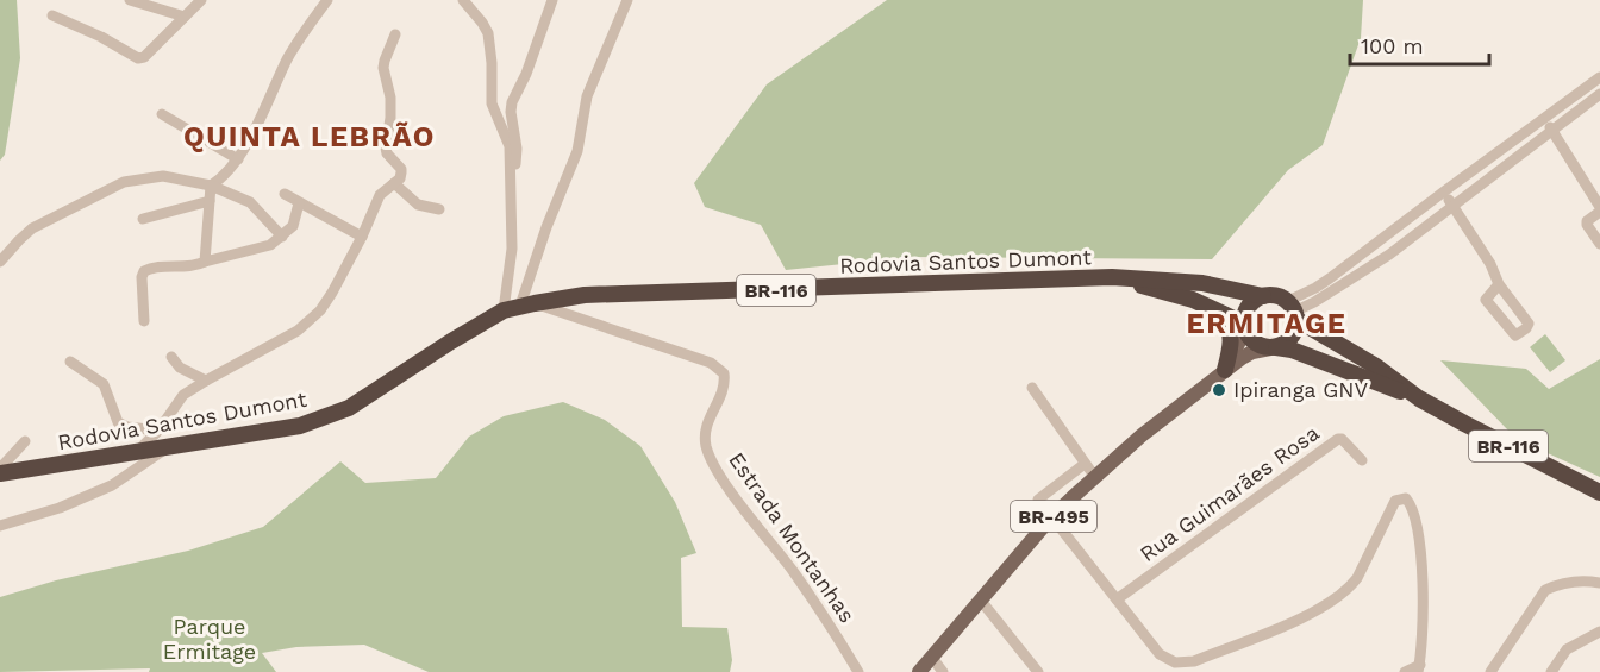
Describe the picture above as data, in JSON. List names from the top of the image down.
{
  "streets": {
    "highway": ["Rodovia Santos Dumont", "BR-116"],
    "main road": ["BR-495"],
    "street": ["Rua Guimarães Rosa", "Estrada Montanhas"]
  },
  "crossings": [
    ["Rodovia Santos Dumont", "BR-116"],
    ["Rodovia Santos Dumont", "Estrada Montanhas"],
    ["BR-116", "BR-495"]
  ],
  "districts": ["QUINTA LEBRÃO", "ERMITAGE"],
  "parks": ["Parque Ermitage"],
  "places": ["Ipiranga GNV"],
  "scale_bar": "100 m"
}
